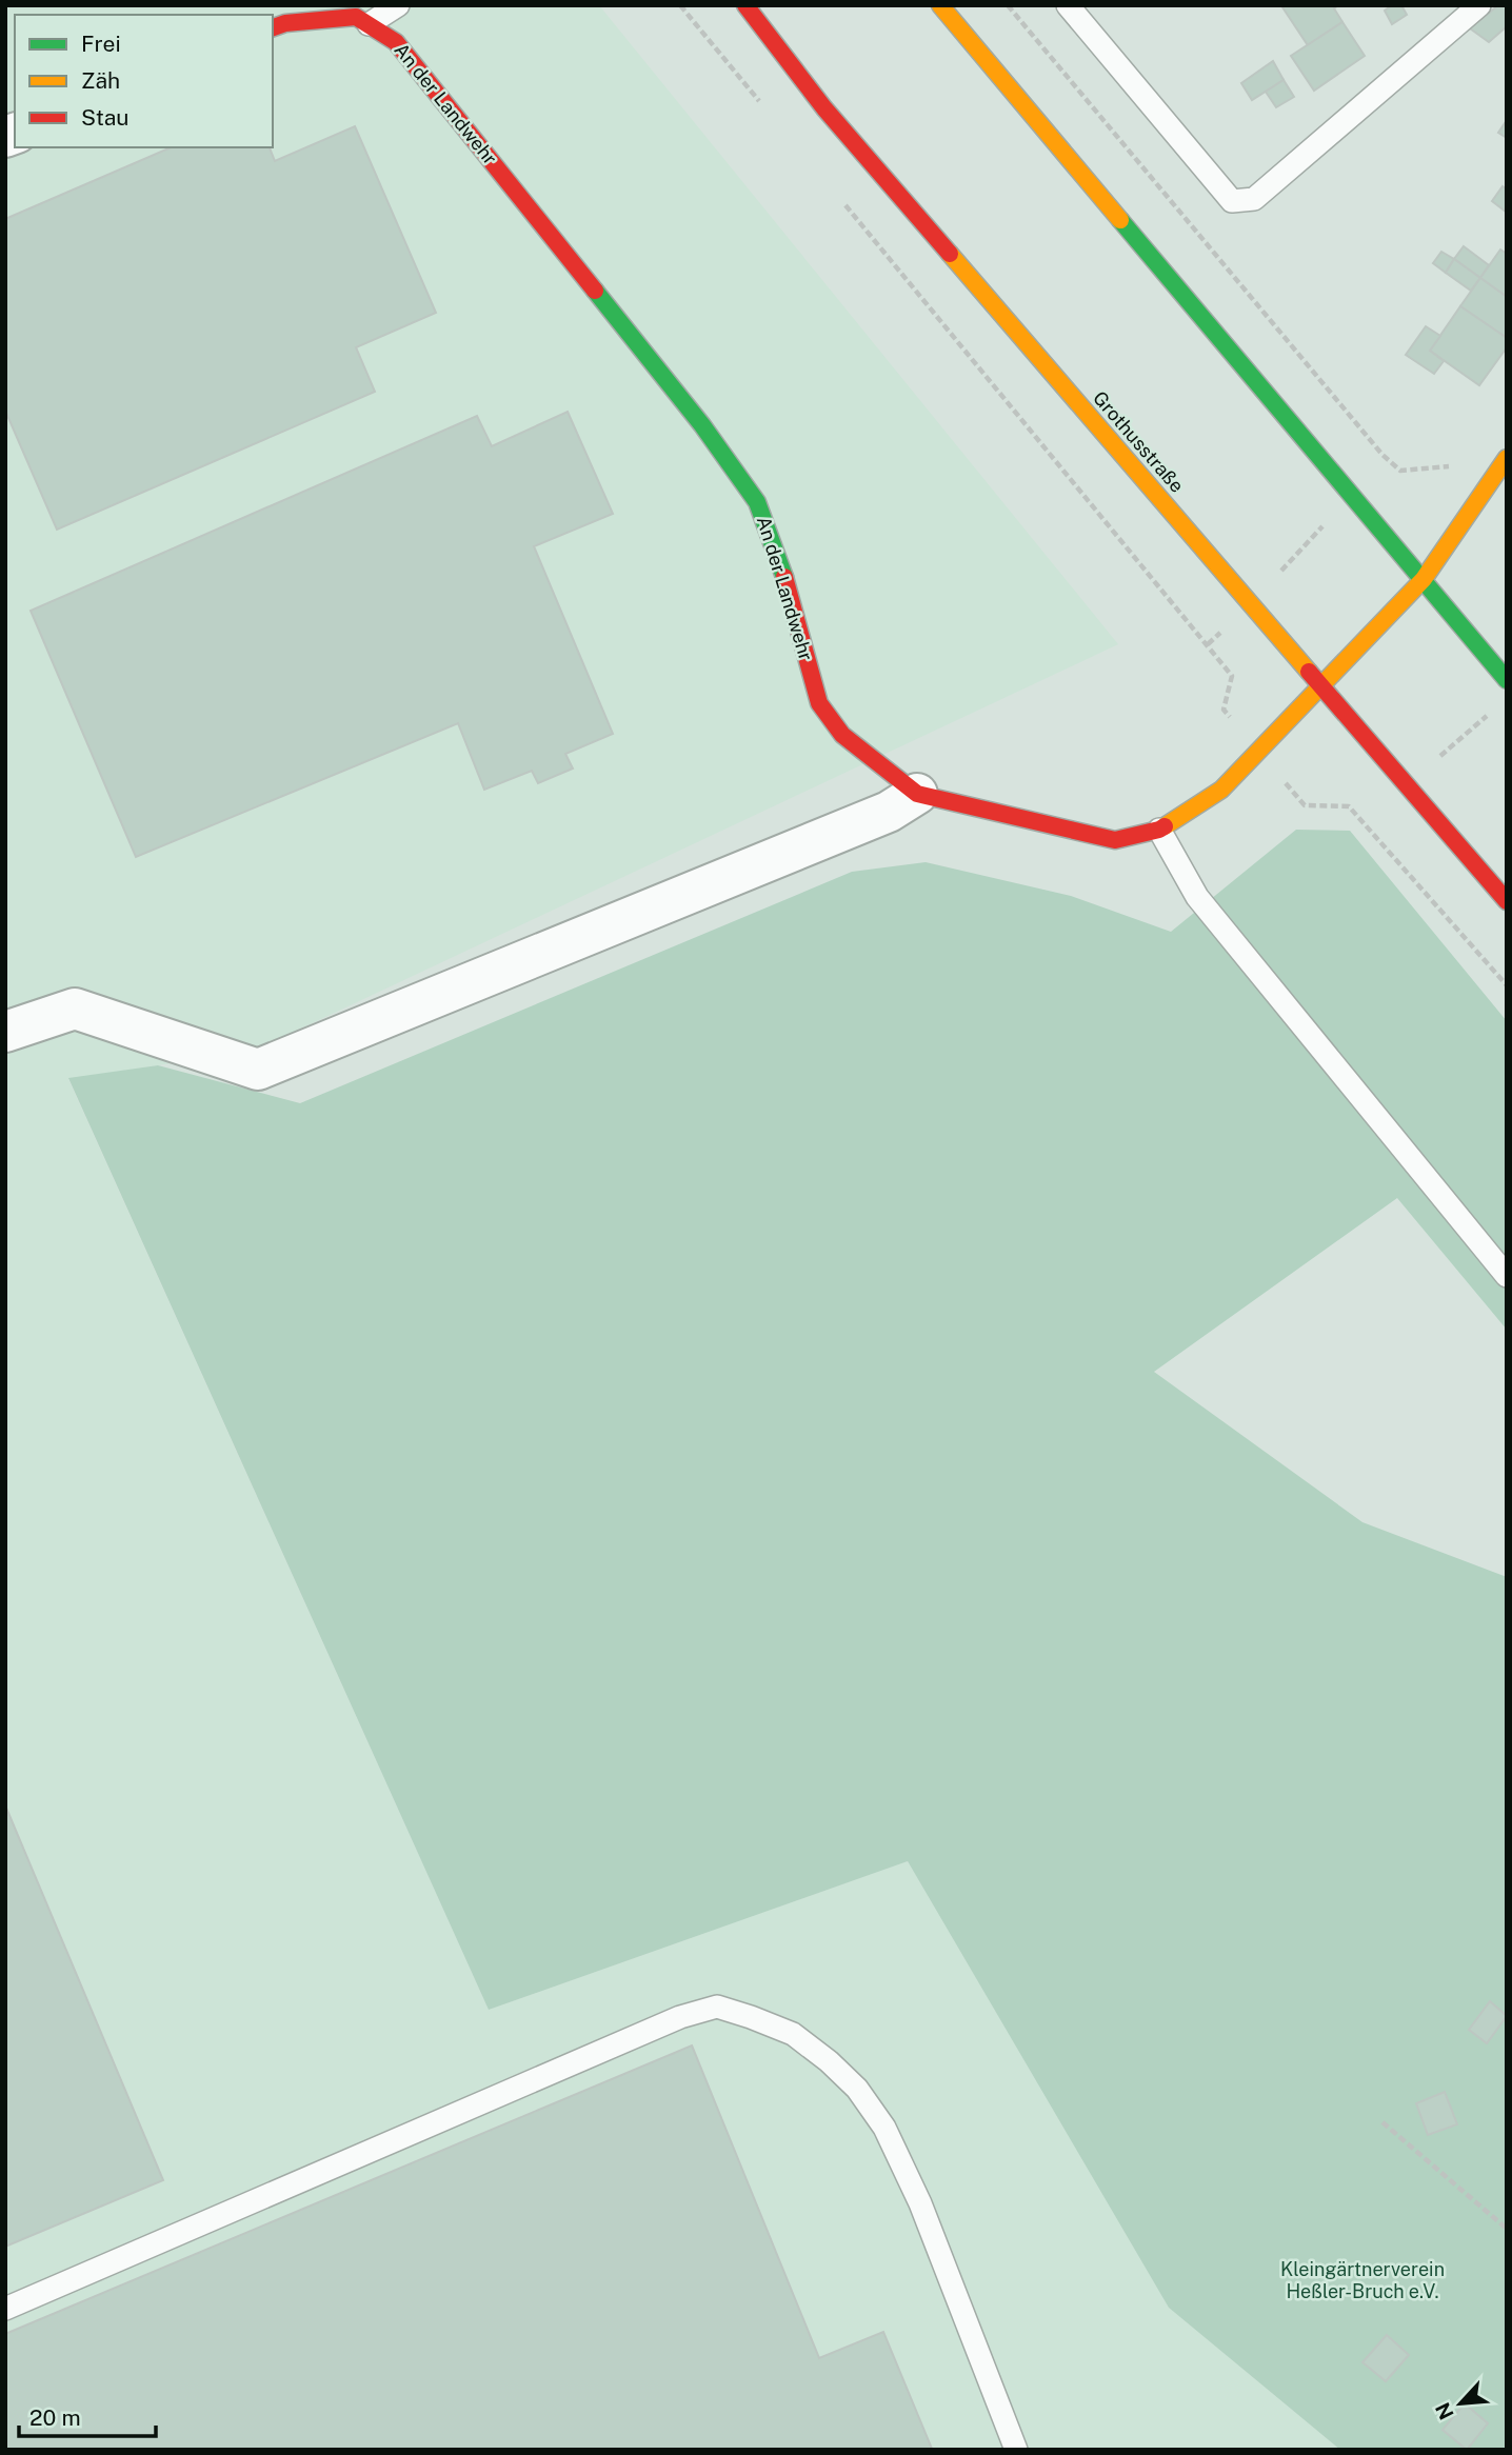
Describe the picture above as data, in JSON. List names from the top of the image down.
{
  "streets": {
    "main road": ["An der Landwehr", "Grothusstraße"]
  },
  "crossings": [
    ["An der Landwehr", "Grothusstraße"]
  ],
  "parks": ["Kleingärtnerverein Heßler-Bruch e.V."],
  "legend": ["Frei", "Zäh", "Stau"],
  "scale_bar": "20 m",
  "north": "bottom left"
}
